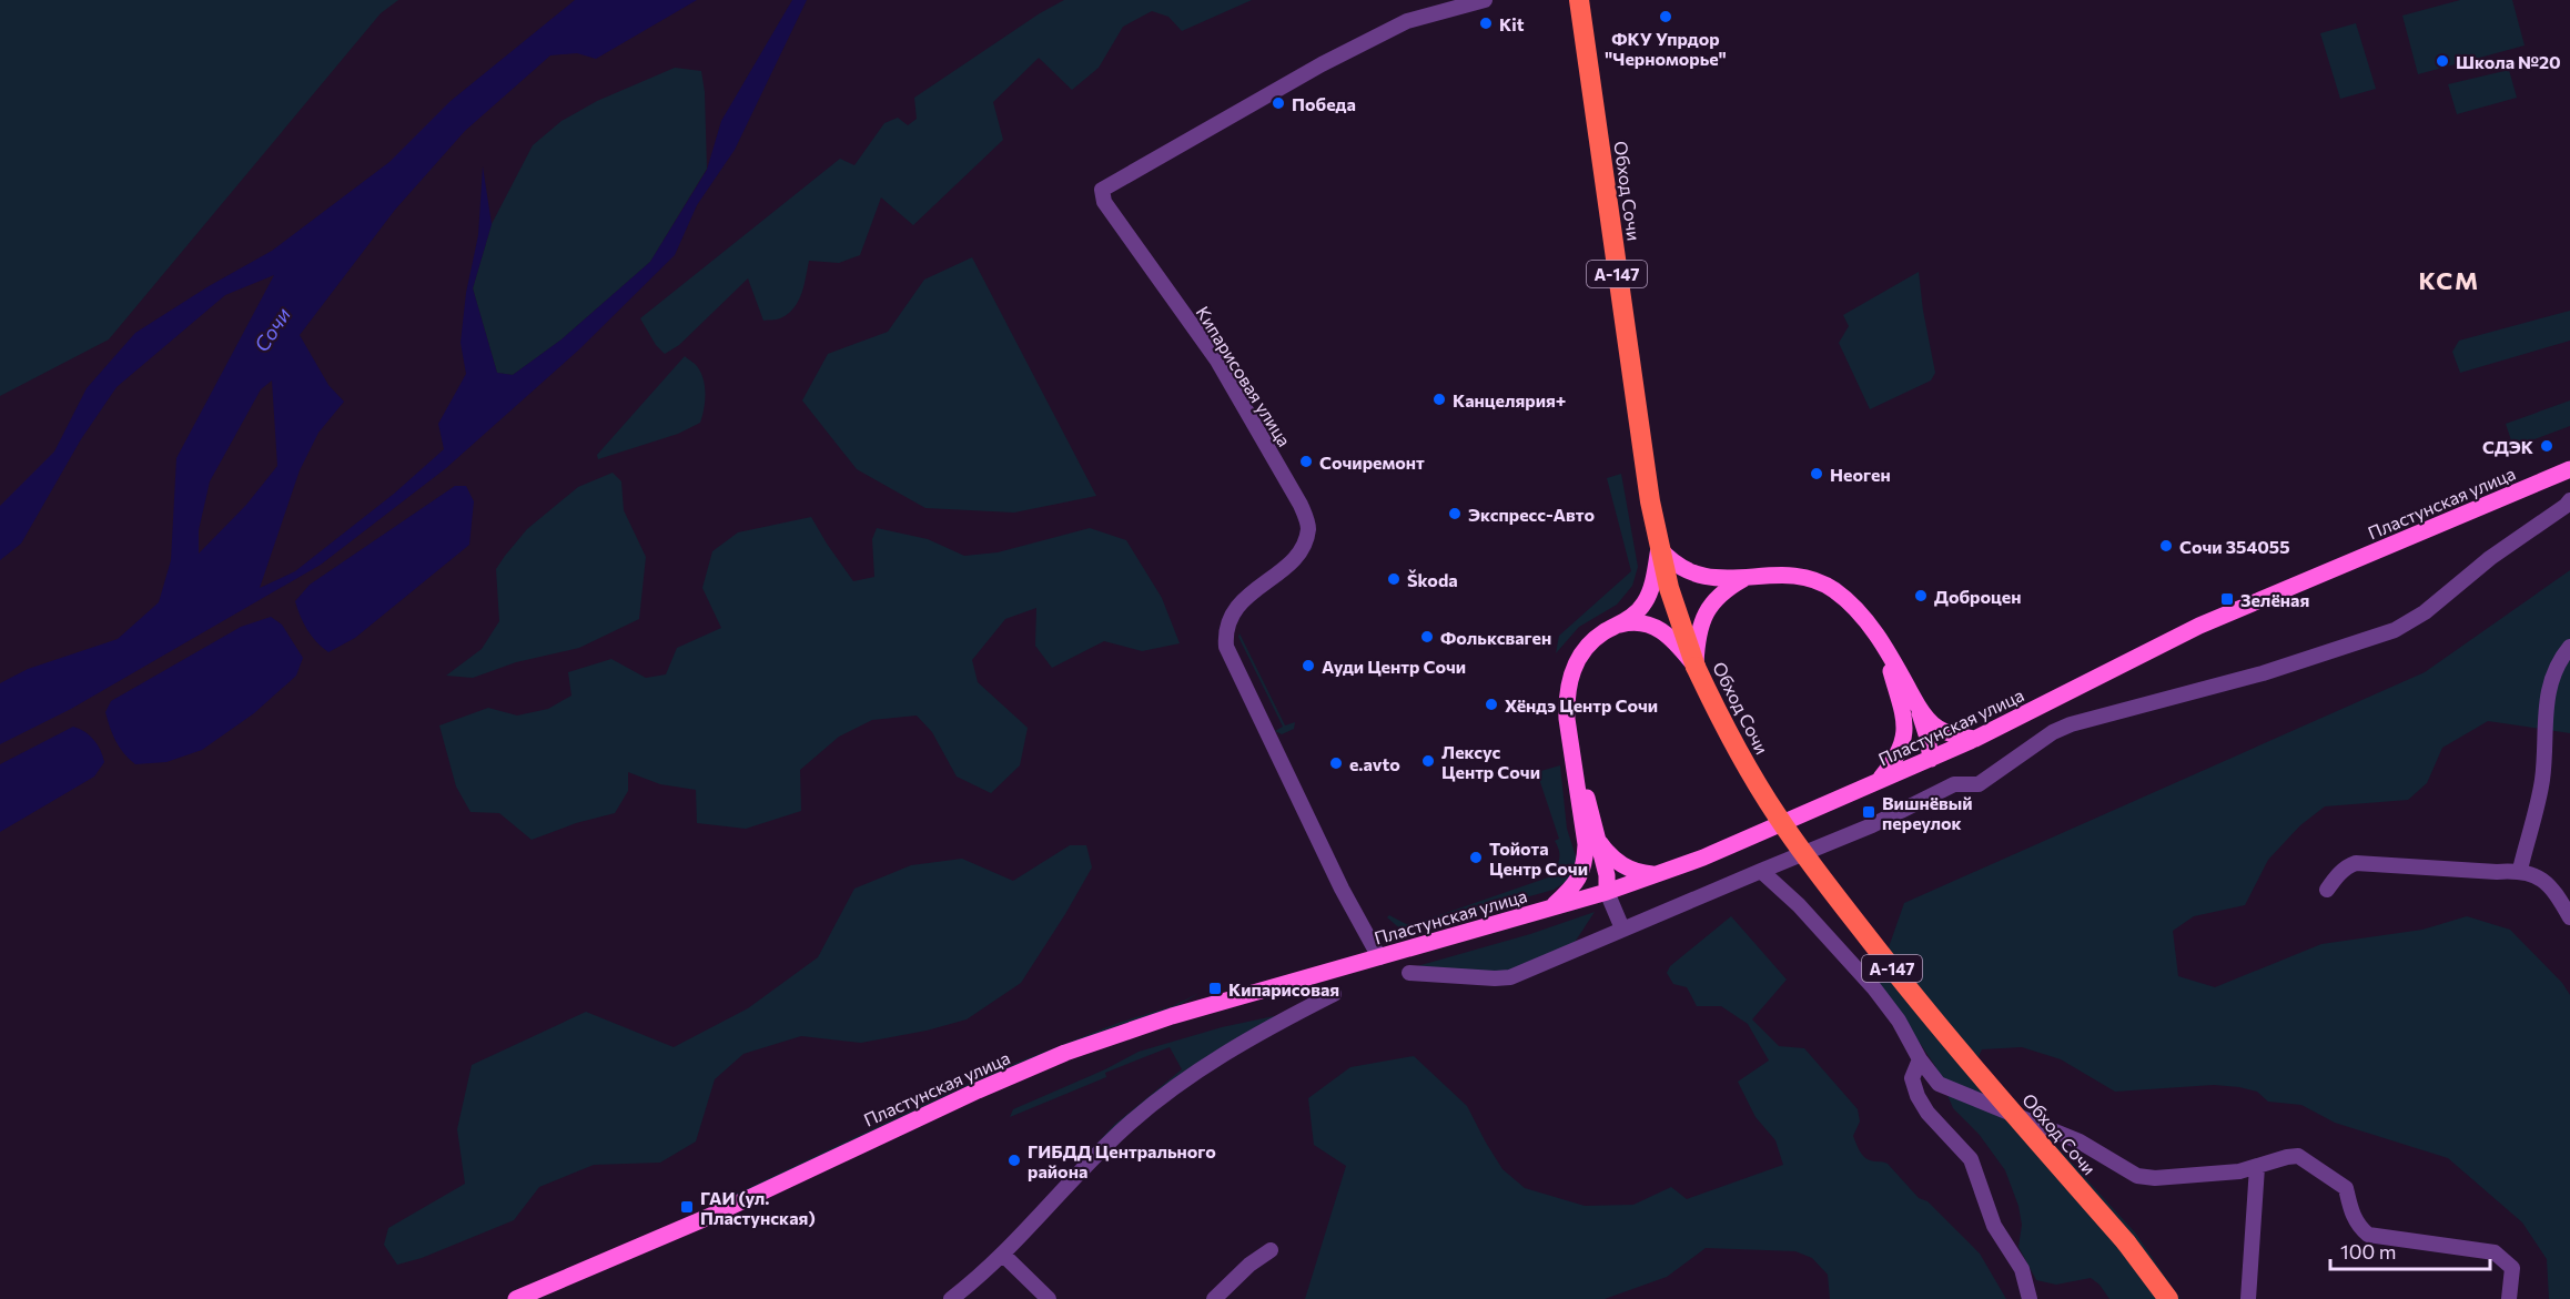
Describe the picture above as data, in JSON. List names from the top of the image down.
{
  "streets": {
    "highway": ["Обход Сочи", "А-147"],
    "main road": ["Пластунская улица"],
    "street": ["Кипарисовая улица"]
  },
  "crossings": [
    ["Обход Сочи", "А-147"],
    ["А-147", "Пластунская улица"],
    ["Кипарисовая улица", "Пластунская улица"]
  ],
  "districts": ["КСМ"],
  "water": ["Сочи"],
  "places": {
    "other": [
      "ФКУ Упрдор \"Черноморье\"",
      "Kit",
      "Школа №20",
      "Победа",
      "Канцелярия+",
      "СДЭК",
      "Сочиремонт",
      "Неоген",
      "Экспресс-Авто",
      "Сочи 354055",
      "Škoda",
      "Доброцен",
      "Фольксваген",
      "Ауди Центр Сочи",
      "Хёндэ Центр Сочи",
      "Лексус Центр Сочи",
      "e.avto",
      "Тойота Центр Сочи",
      "ГИБДД Центрального района"
    ],
    "transit": [
      "Зелёная",
      "Вишнёвый переулок",
      "Кипарисовая",
      "ГАИ (ул. Пластунская)"
    ]
  },
  "scale_bar": "100 m"
}
